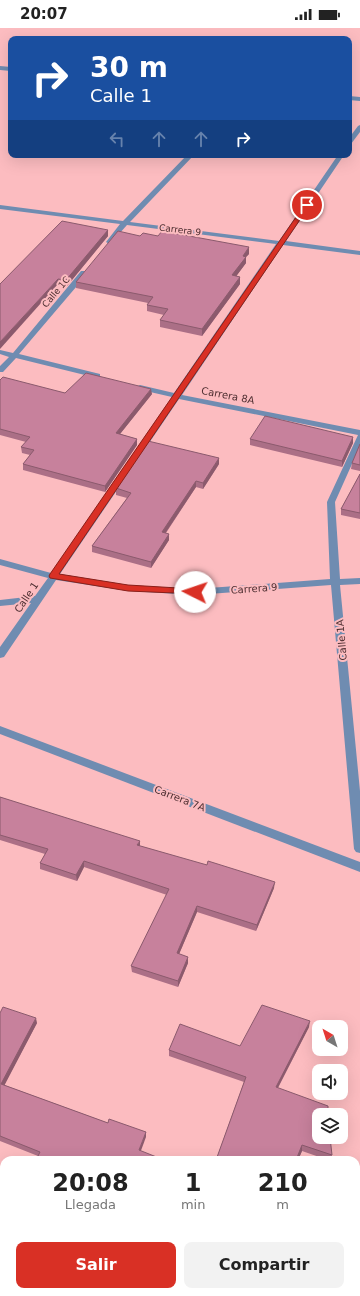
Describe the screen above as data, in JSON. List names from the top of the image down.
{
  "streets": {
    "street": [
      "Carrera 9",
      "Calle 1C",
      "Carrera 8A",
      "Calle 1",
      "Calle 1A",
      "Carrera 7A"
    ]
  },
  "crossings": [
    ["Carrera 9", "Calle 1"],
    ["Carrera 9", "Calle 1A"],
    ["Carrera 8A", "Calle 1"]
  ],
  "north": "top left",
  "page": {
    "status": "20:07",
    "turn": ["30 m", "Calle 1"],
    "eta": [
      "20:08",
      "Llegada",
      "1",
      "min",
      "210",
      "m"
    ],
    "buttons": ["Salir", "Compartir"]
  }
}
